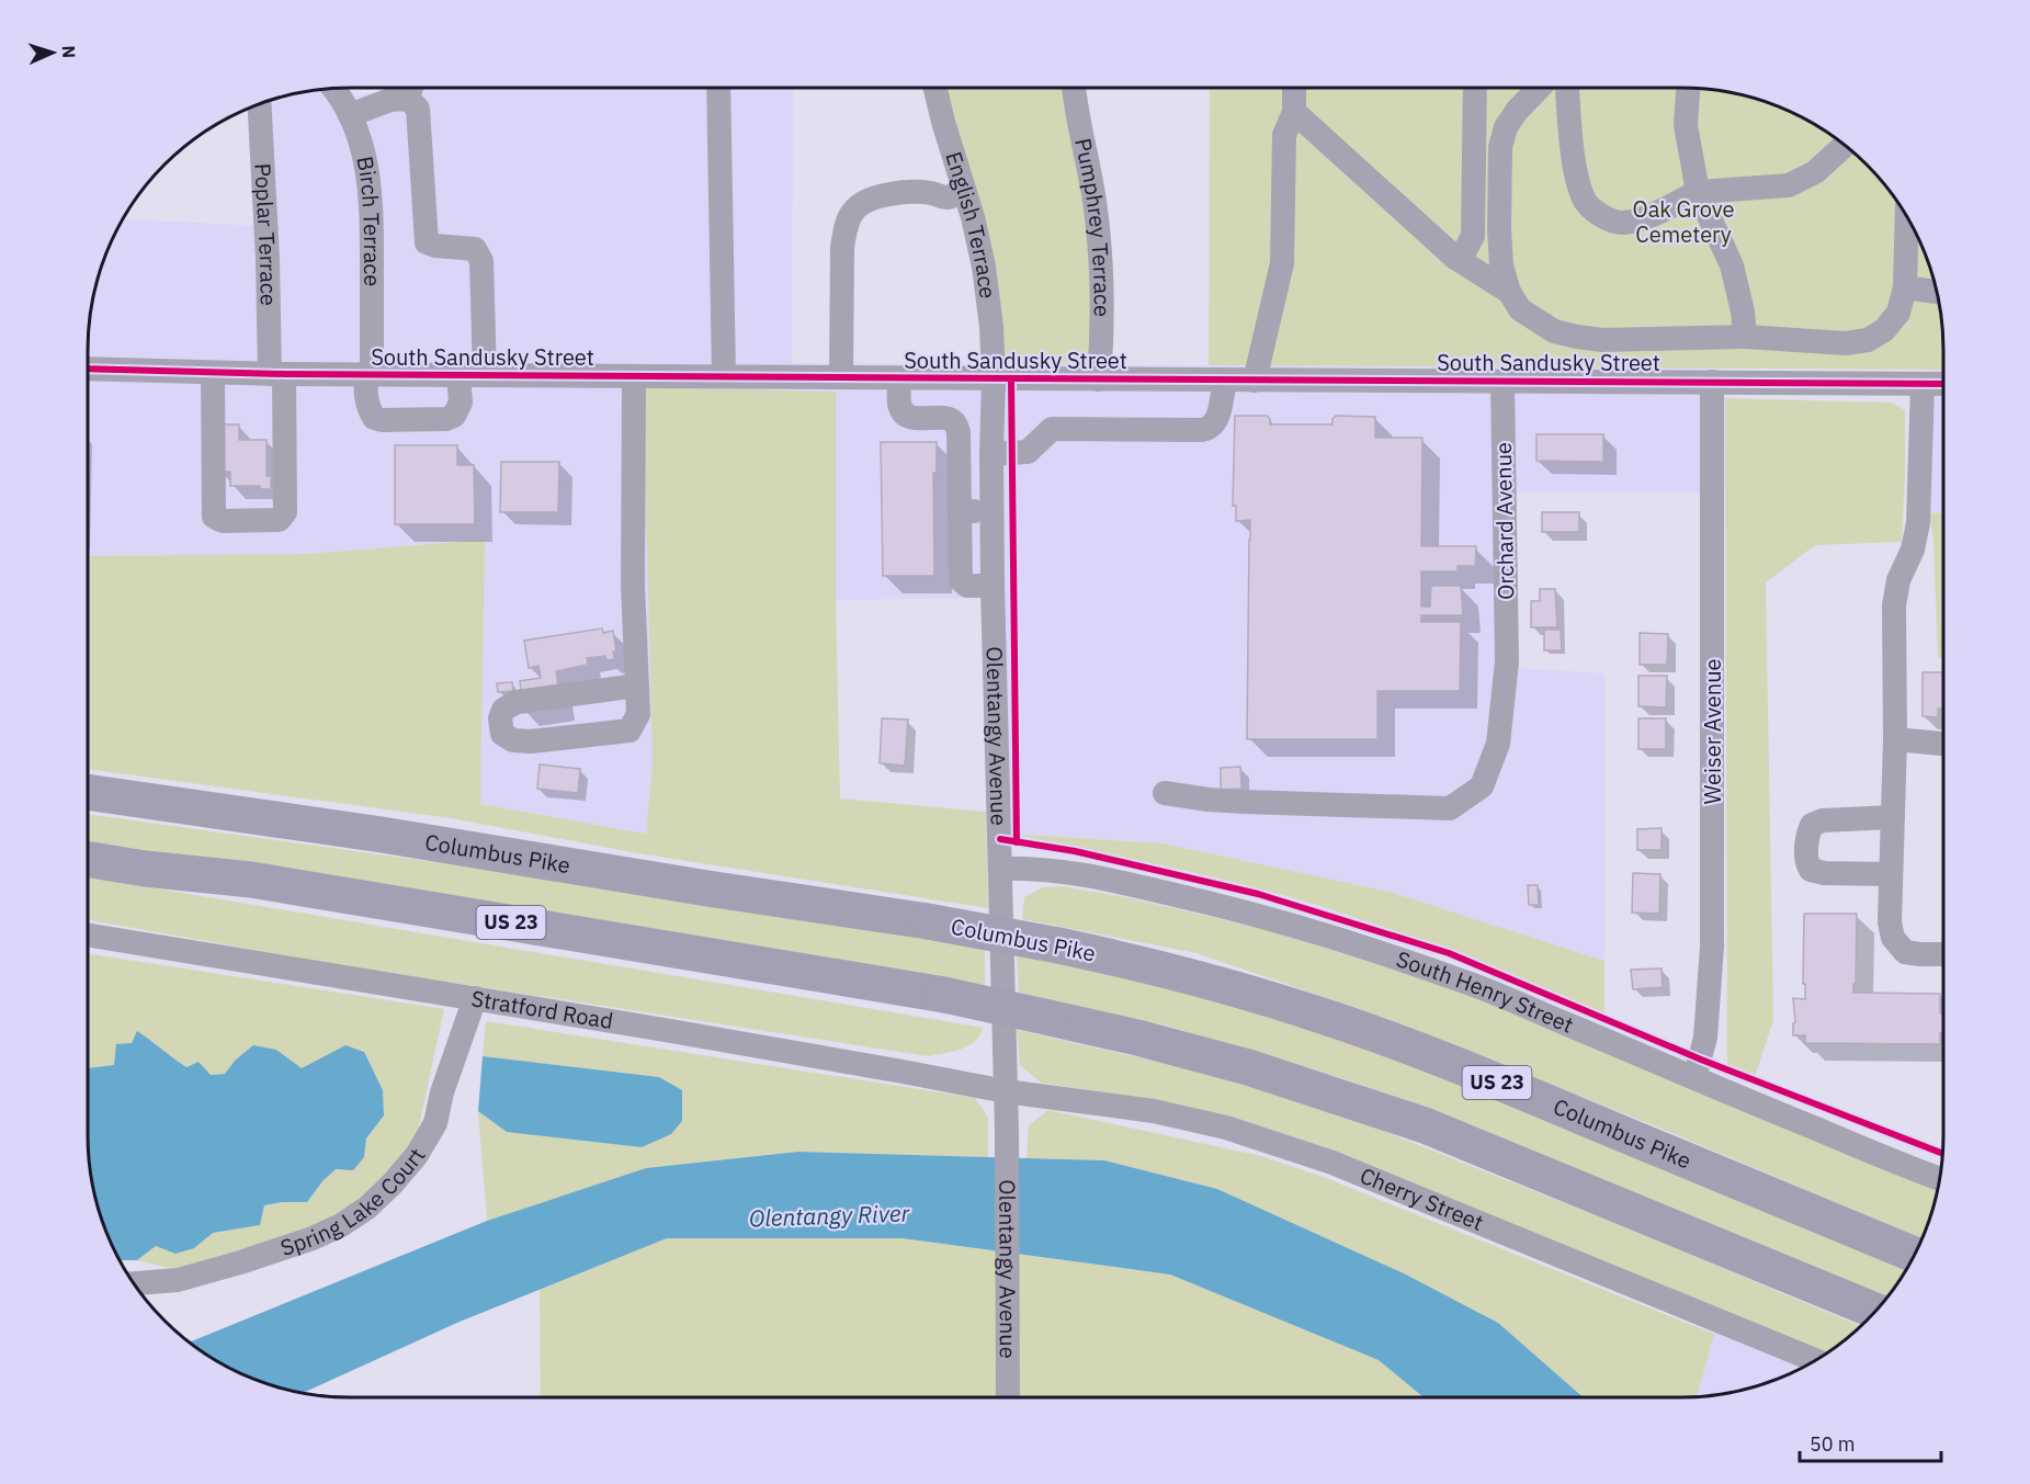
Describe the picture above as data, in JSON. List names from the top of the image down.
{
  "streets": {
    "highway": ["Columbus Pike", "US 23"],
    "street": [
      "Birch Terrace",
      "English Terrace",
      "Pumphrey Terrace",
      "Poplar Terrace",
      "South Sandusky Street",
      "Orchard Avenue",
      "Weiser Avenue",
      "Olentangy Avenue",
      "South Henry Street",
      "Stratford Road",
      "Spring Lake Court",
      "Cherry Street"
    ]
  },
  "crossings": [
    ["Birch Terrace", "South Sandusky Street"],
    ["English Terrace", "South Sandusky Street"],
    ["English Terrace", "Olentangy Avenue"],
    ["Pumphrey Terrace", "South Sandusky Street"],
    ["Poplar Terrace", "South Sandusky Street"],
    ["South Sandusky Street", "Orchard Avenue"],
    ["South Sandusky Street", "Weiser Avenue"],
    ["South Sandusky Street", "Olentangy Avenue"],
    ["Weiser Avenue", "South Henry Street"],
    ["Olentangy Avenue", "South Henry Street"],
    ["Olentangy Avenue", "Stratford Road"],
    ["Olentangy Avenue", "Cherry Street"],
    ["Stratford Road", "Spring Lake Court"],
    ["Stratford Road", "Cherry Street"]
  ],
  "water": ["Olentangy River"],
  "parks": ["Oak Grove Cemetery"],
  "scale_bar": "50 m",
  "north": "right"
}
